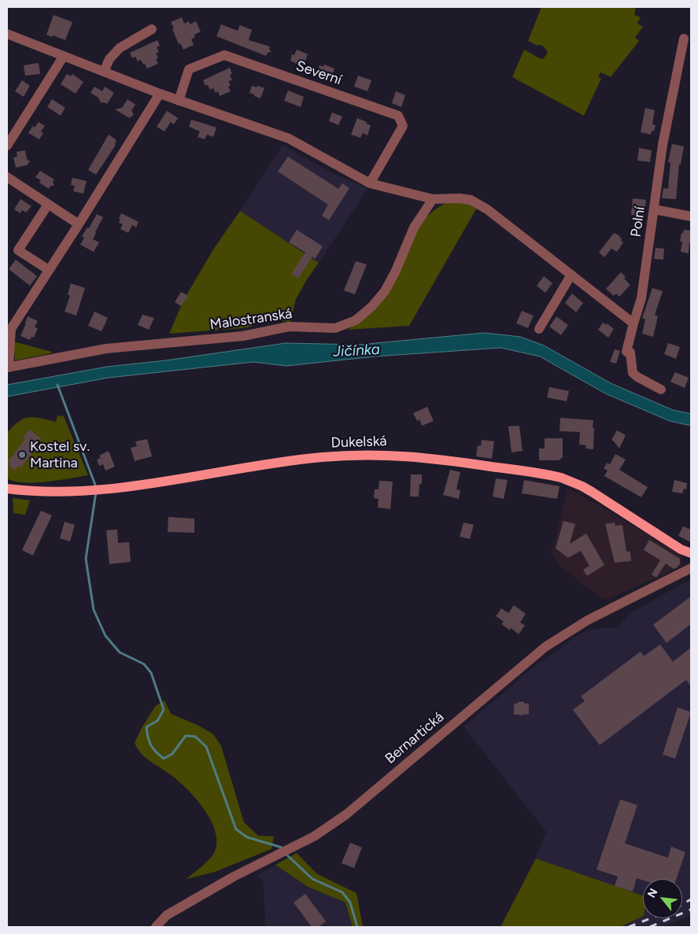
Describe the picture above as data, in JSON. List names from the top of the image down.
{
  "streets": {
    "main road": ["Dukelská"],
    "street": [
      "Severní",
      "Polní",
      "Malostranská",
      "Bernartická"
    ]
  },
  "water": ["Jičínka"],
  "places": ["Kostel sv. Martina"],
  "north": "top left"
}
